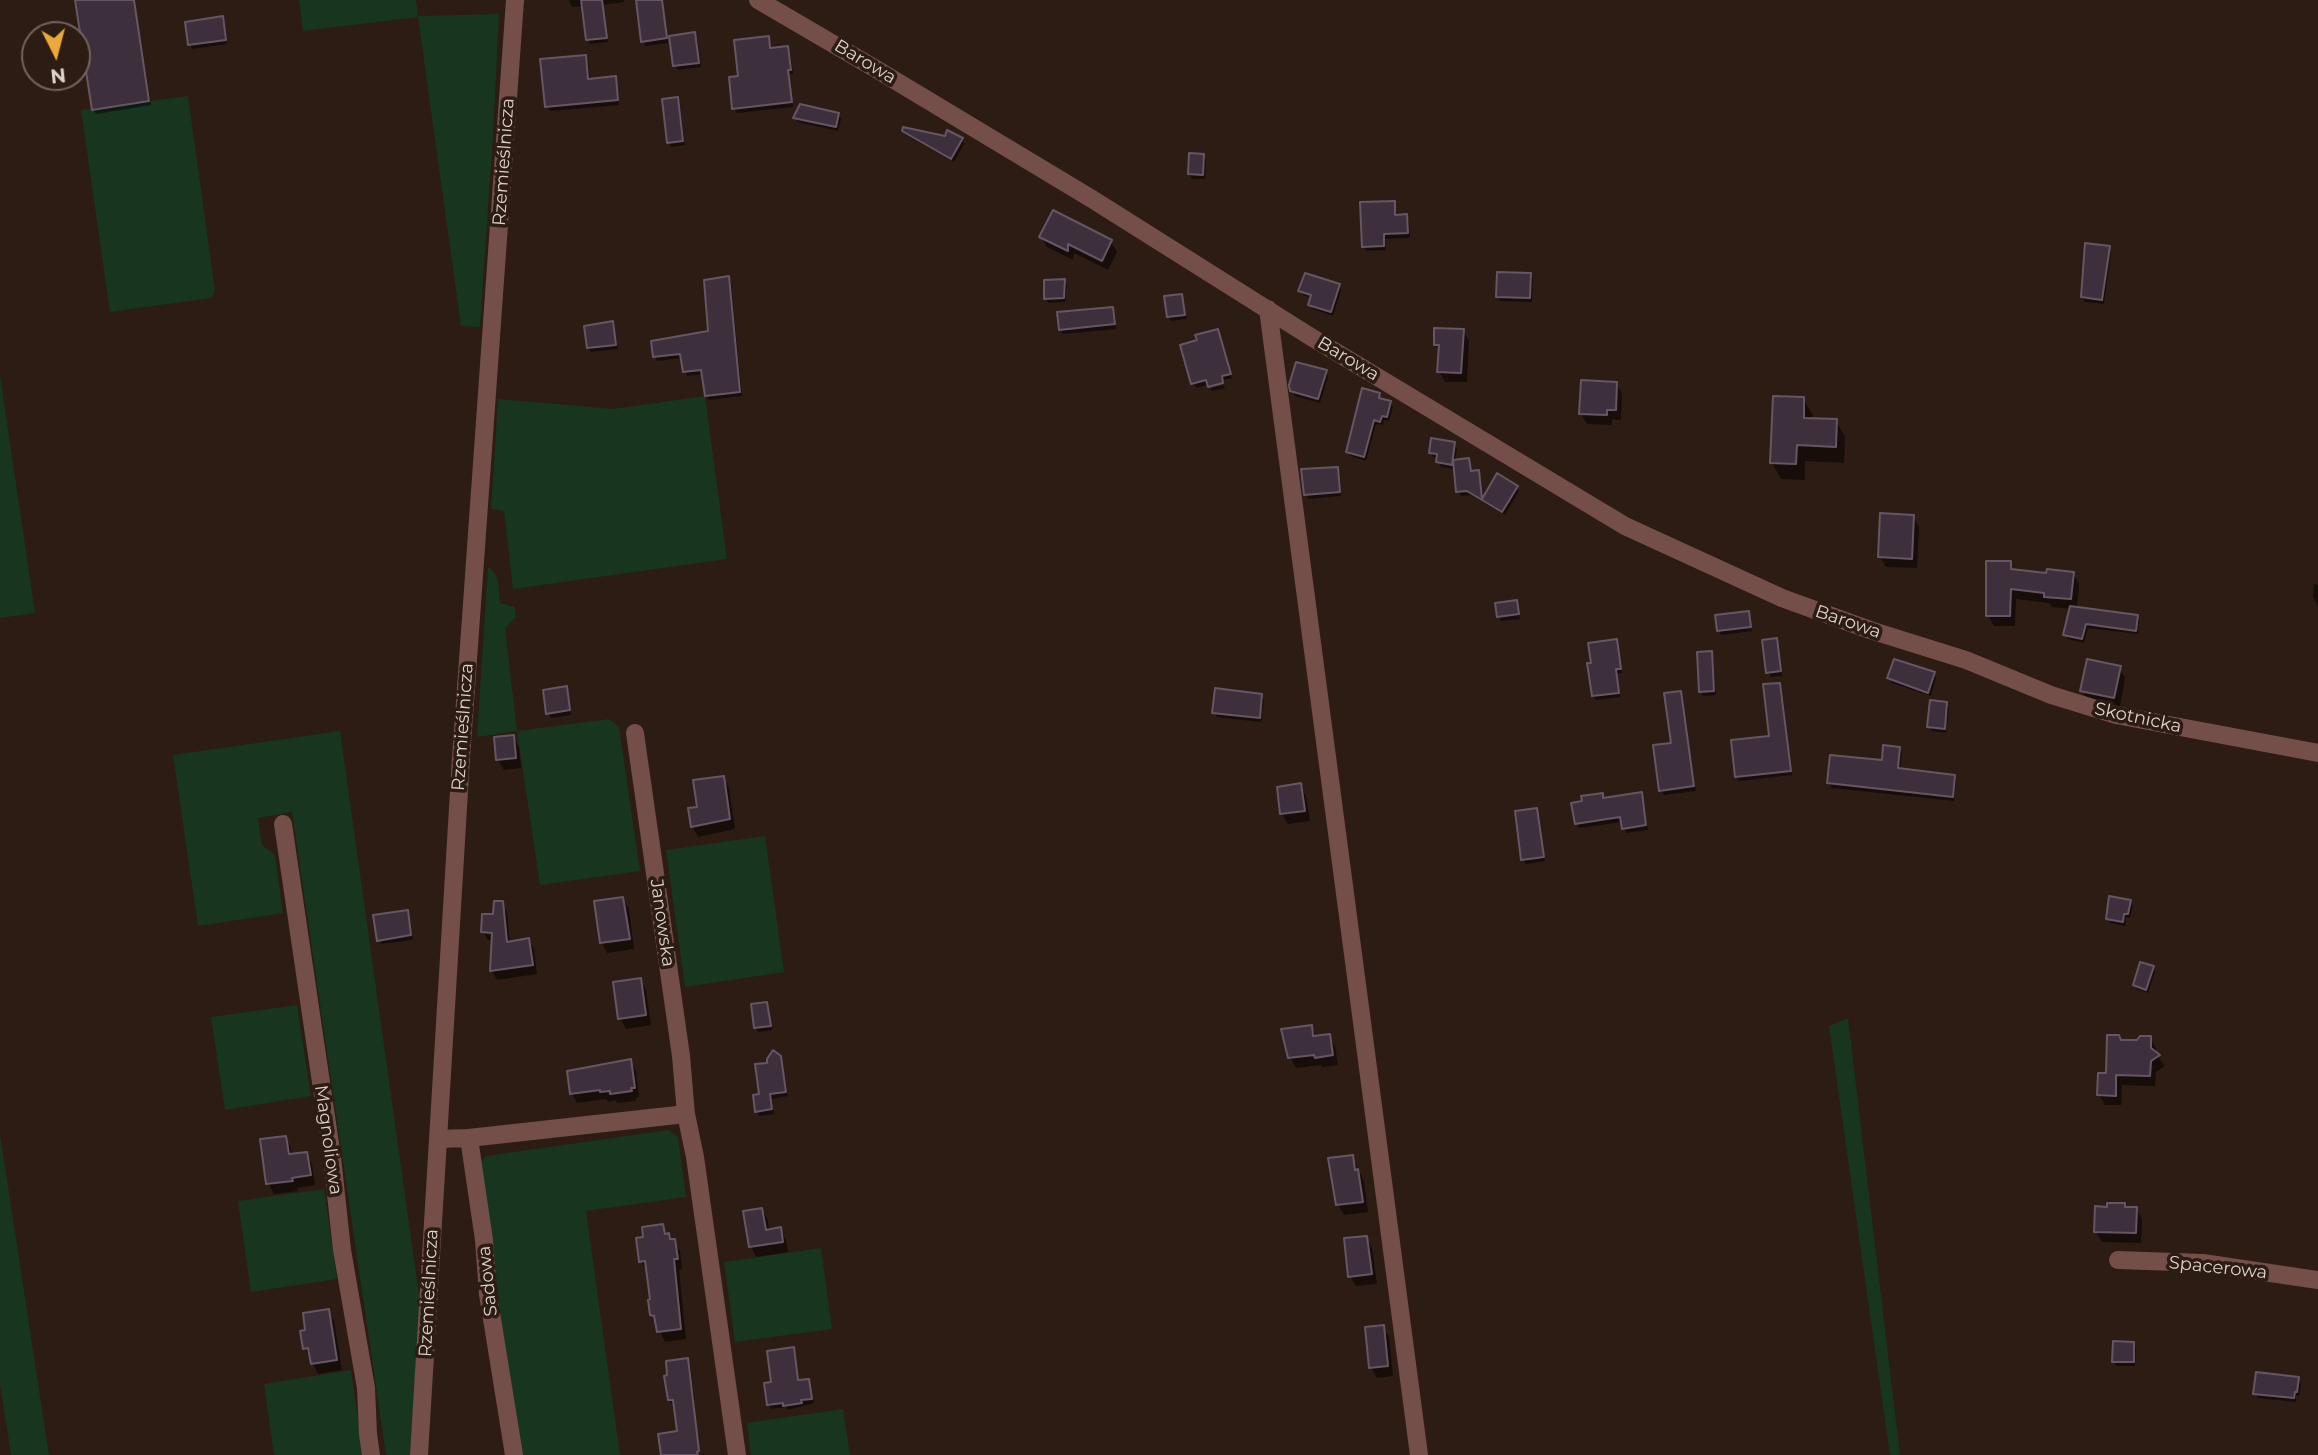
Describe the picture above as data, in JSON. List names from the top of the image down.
{
  "streets": {
    "street": [
      "Barowa",
      "Rzemieślnicza",
      "Skotnicka",
      "Janowska",
      "Magnoliowa",
      "Spacerowa",
      "Sadowa"
    ]
  },
  "crossings": [
    ["Barowa", "Skotnicka"]
  ],
  "north": "bottom"
}
